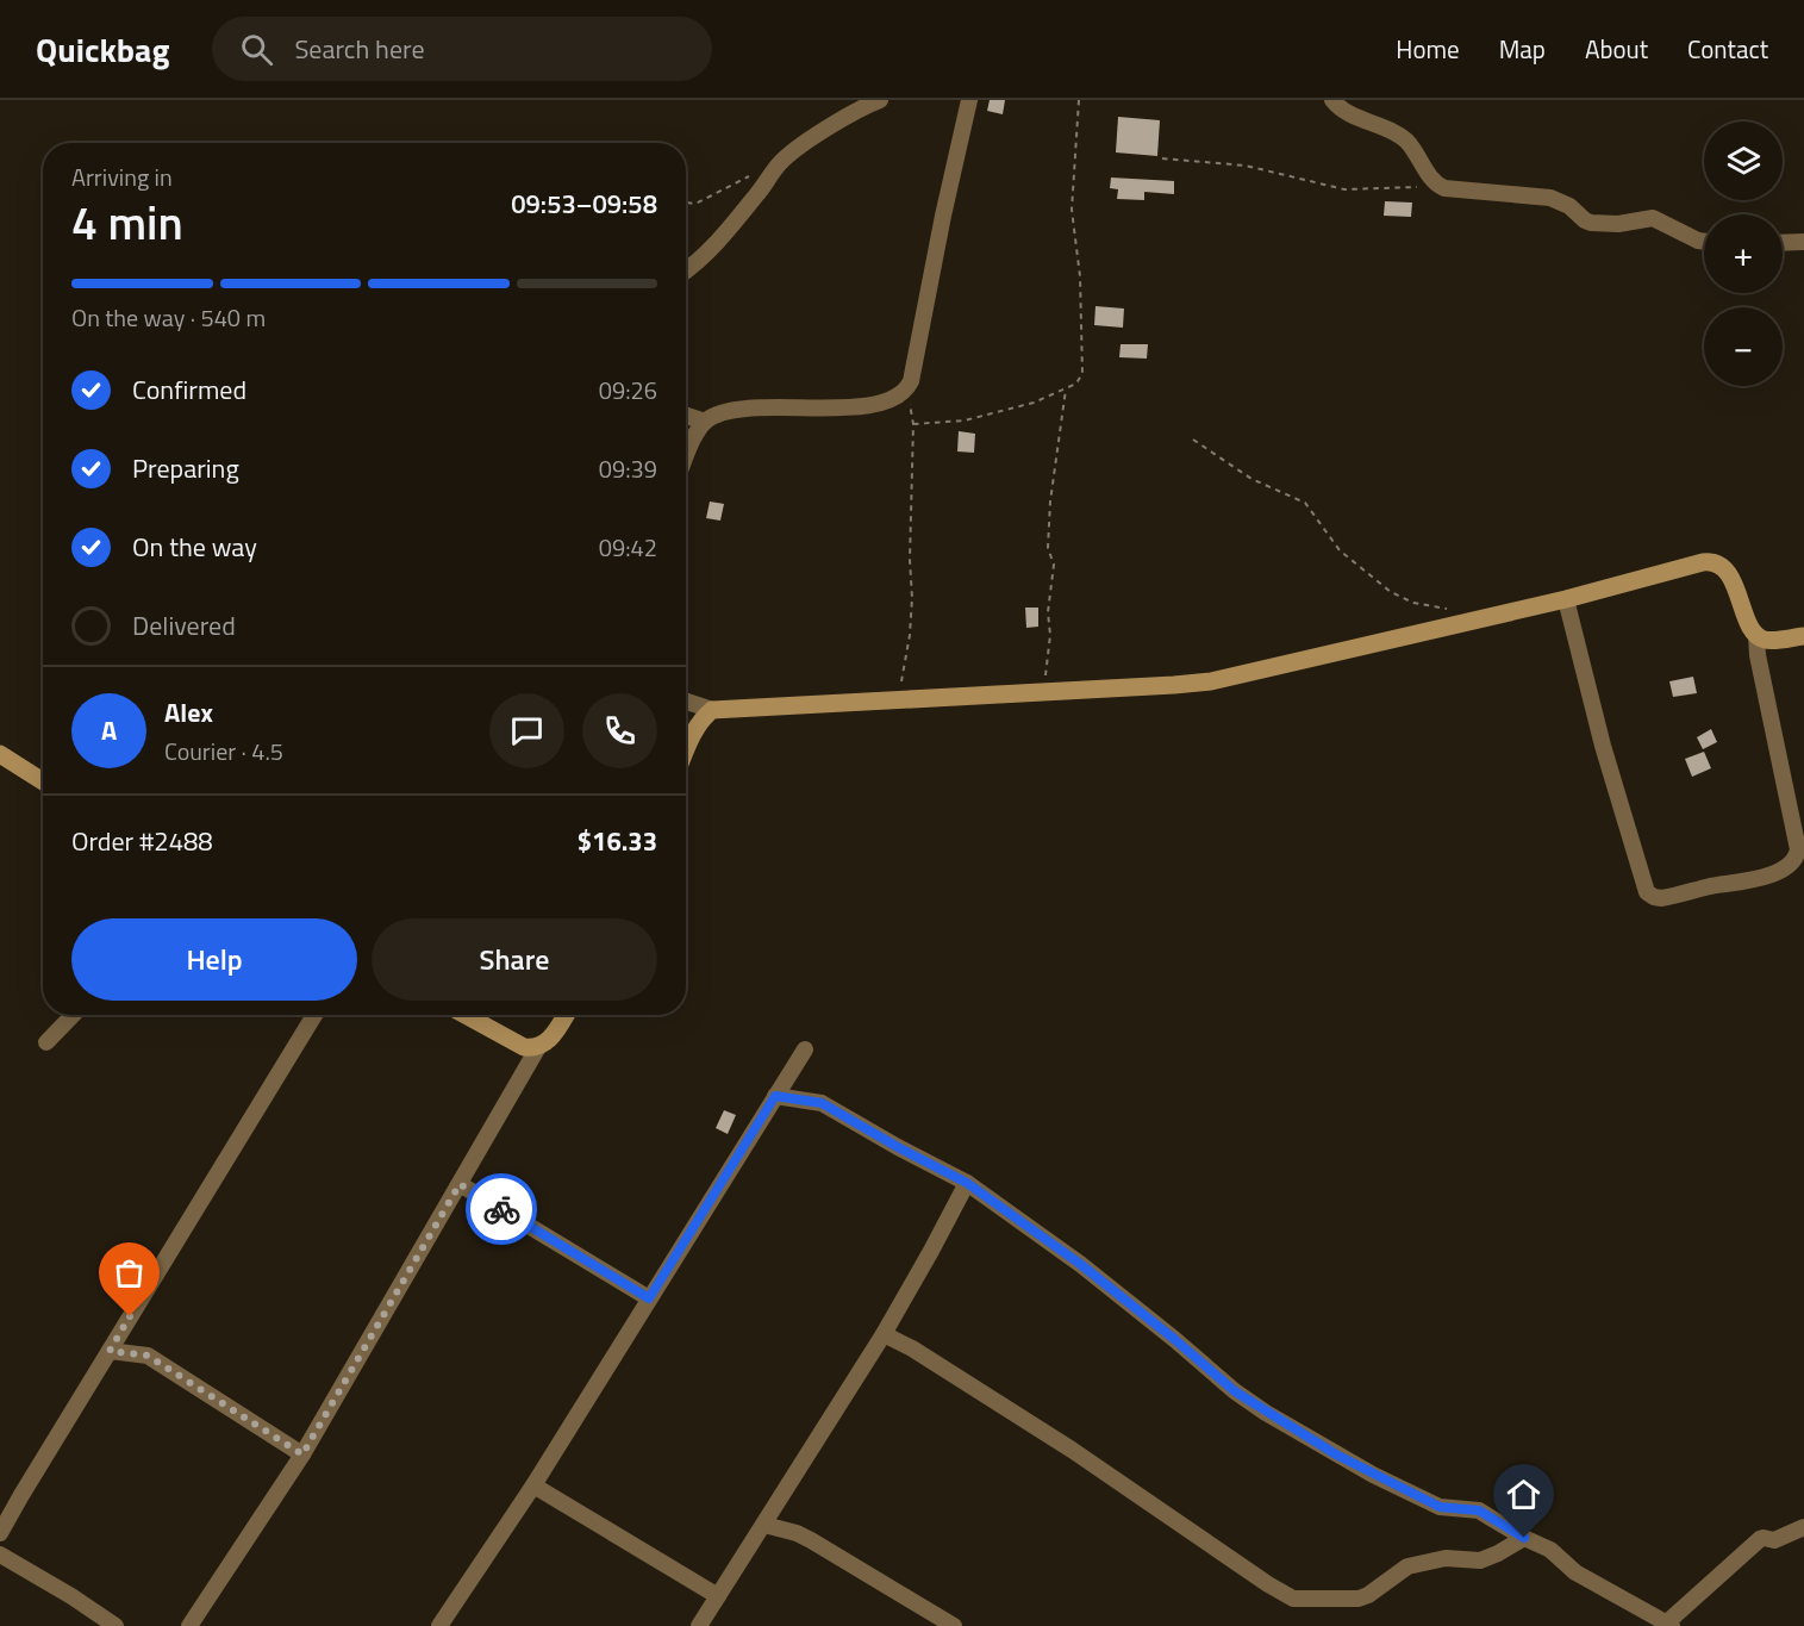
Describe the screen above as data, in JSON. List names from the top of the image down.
{
  "page": {
    "header": "Quickbag",
    "search": "Search here",
    "nav": [
      "Home",
      "Map",
      "About",
      "Contact"
    ],
    "map_buttons": ["+", "−"],
    "heading": ["4 min", "Arriving in", "09:53–09:58"],
    "panel": [
      "Alex",
      "Courier · 4.5",
      "Order #2488",
      "$16.33"
    ],
    "bar": "On the way · 540 m",
    "list": [
      ["Confirmed", "09:26"],
      ["Preparing", "09:39"],
      ["On the way", "09:42"],
      "Delivered"
    ],
    "round": "A",
    "buttons": ["Help", "Share"]
  }
}
